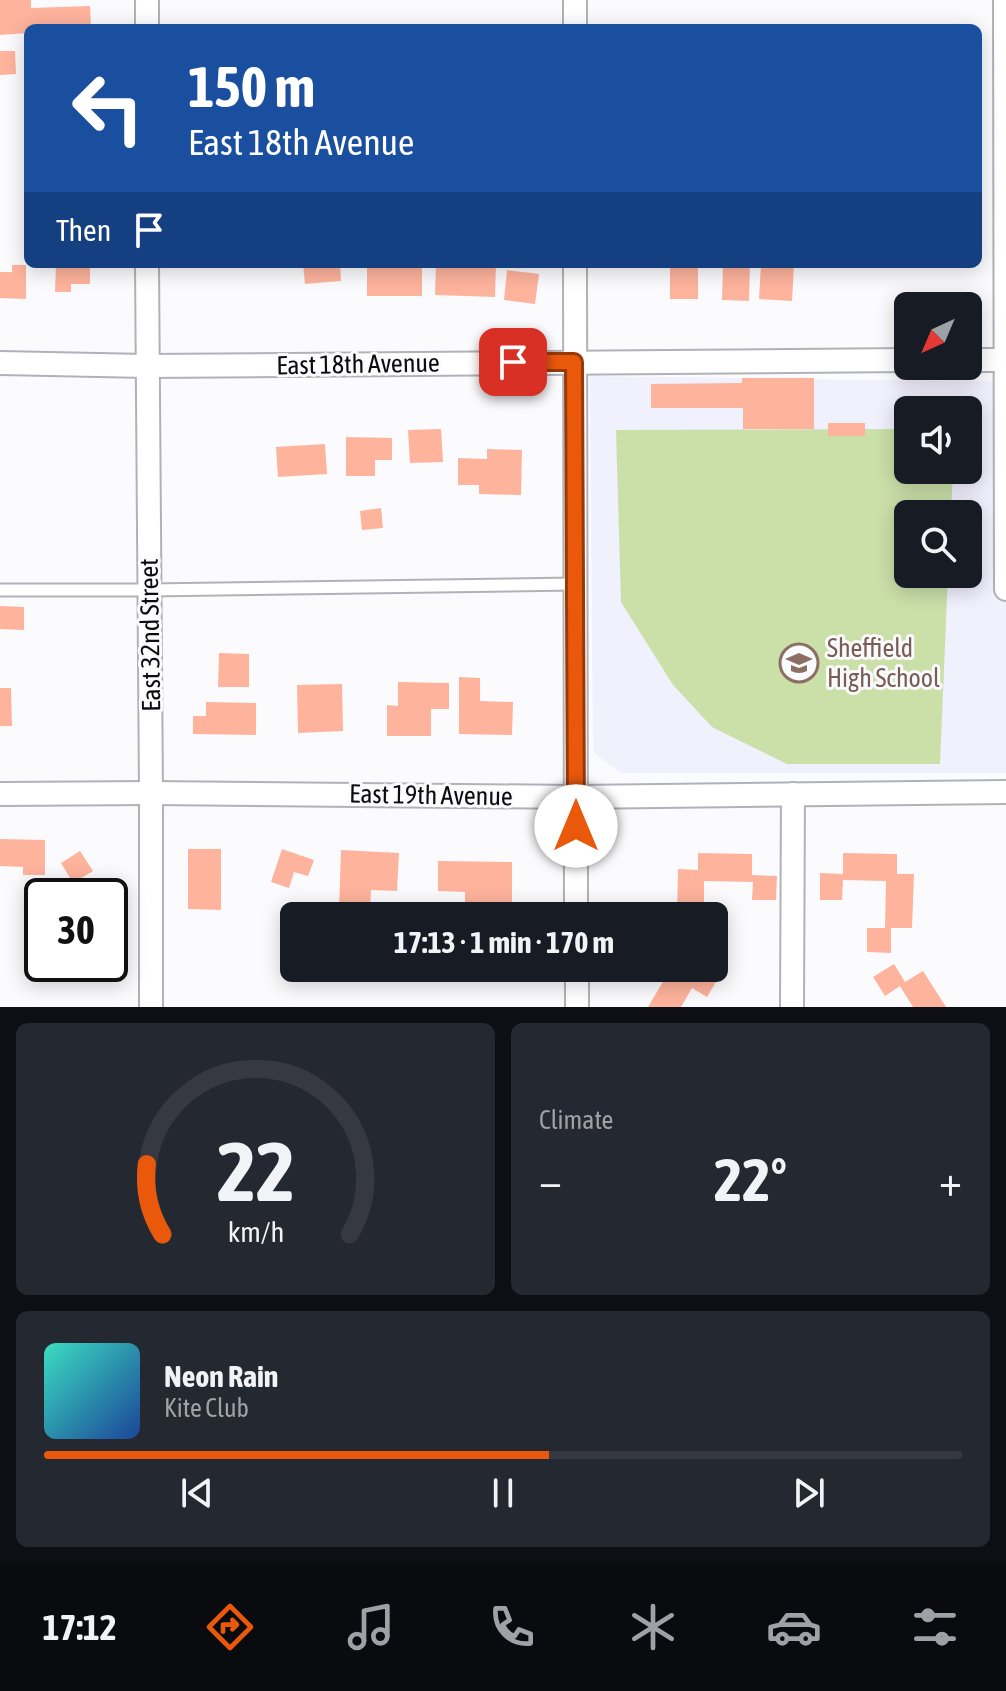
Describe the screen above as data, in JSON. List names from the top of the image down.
{
  "streets": {
    "street": ["East 18th Avenue", "East 32nd Street", "East 19th Avenue"]
  },
  "crossings": [
    ["East 18th Avenue", "East 32nd Street"],
    ["East 32nd Street", "East 19th Avenue"]
  ],
  "places": {
    "school or university": ["Sheffield High School"]
  },
  "north": "bottom left",
  "page": {
    "turn": ["150 m", "East 18th Avenue"],
    "then": "Then",
    "limit": "30",
    "trip": "17:13 · 1 min · 170 m",
    "tile": "Climate",
    "heat": ["−", "22°", "+"],
    "song": ["Neon Rain", "Kite Club"],
    "tabs": "17:12",
    "gauge": ["22", "km/h"]
  }
}
